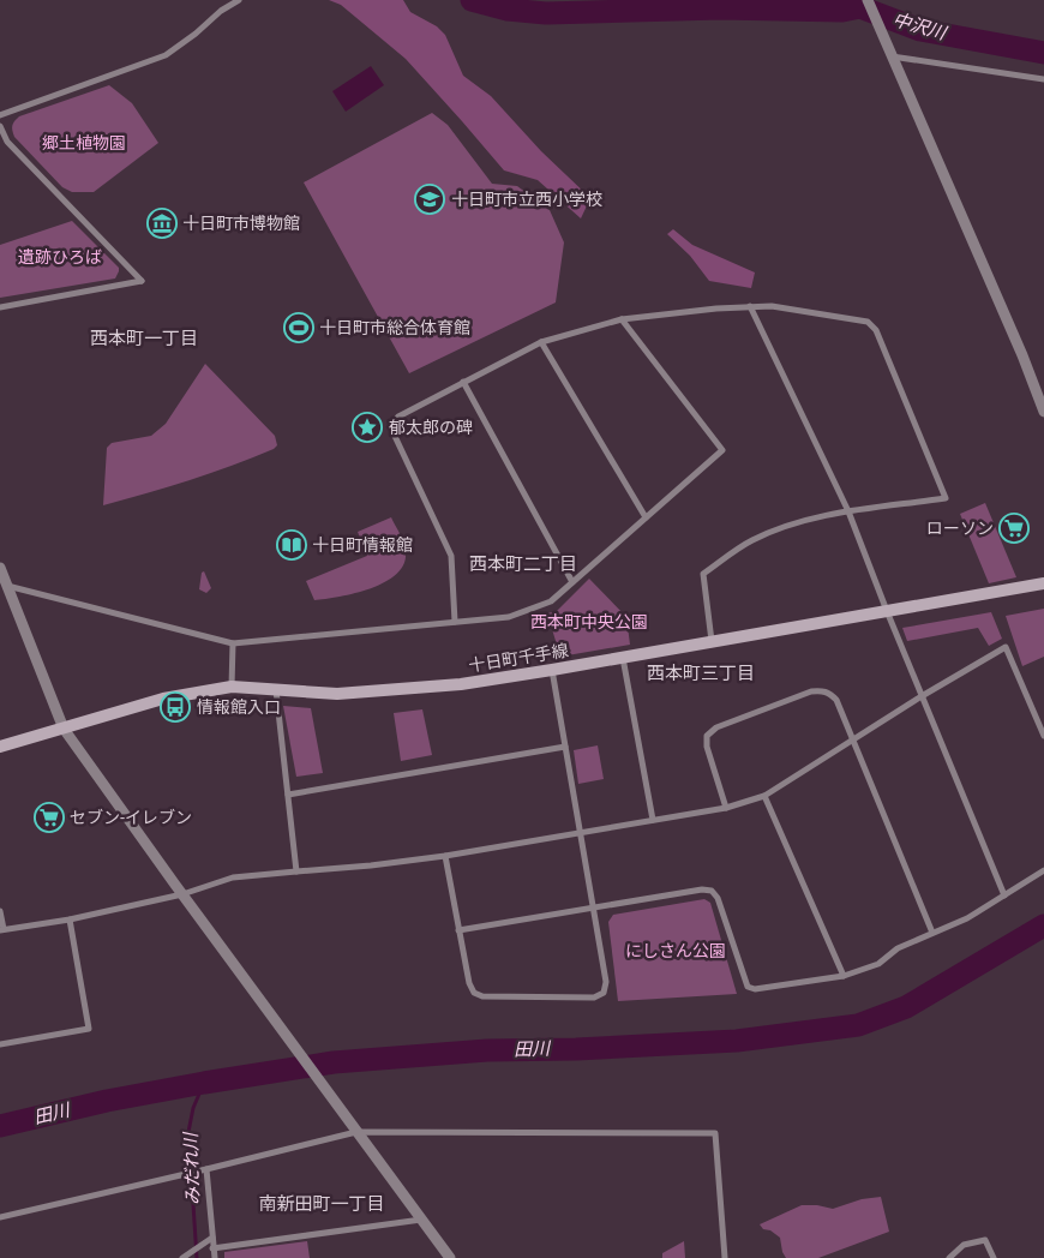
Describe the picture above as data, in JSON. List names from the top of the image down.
{
  "streets": {
    "main road": ["十日町千手線"]
  },
  "districts": [
    "西本町一丁目",
    "西本町二丁目",
    "西本町三丁目",
    "南新田町一丁目"
  ],
  "water": ["中沢川", "田川", "みだれ川"],
  "parks": [
    "郷土植物園",
    "遺跡ひろば",
    "西本町中央公園",
    "にしさん公園"
  ],
  "places": {
    "school or university": ["十日町市立西小学校"],
    "museum": ["十日町市博物館"],
    "sports": ["十日町市総合体育館"],
    "place": ["郁太郎の碑"],
    "supermarket": ["ローソン", "セブン-イレブン"],
    "library": ["十日町情報館"],
    "bus stop": ["情報館入口"]
  }
}
